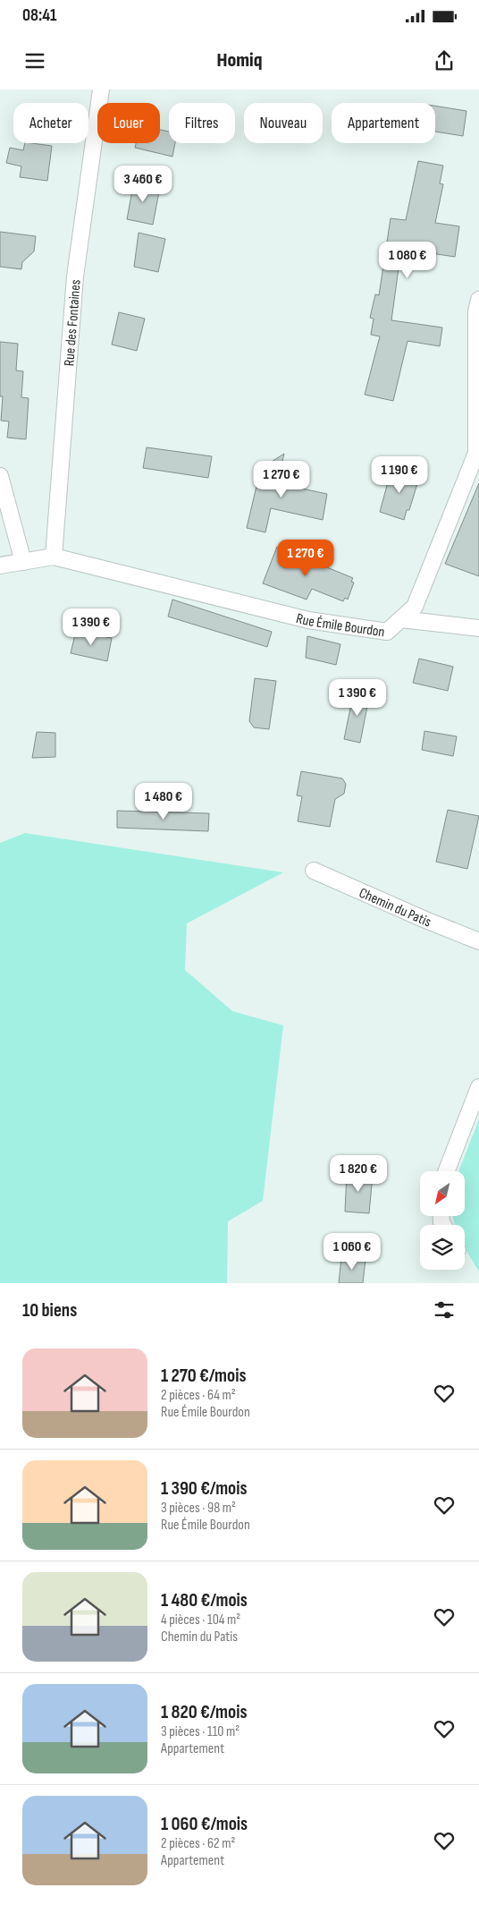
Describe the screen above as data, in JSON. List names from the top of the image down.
{
  "streets": {
    "street": ["Rue des Fontaines", "Rue Émile Bourdon", "Chemin du Patis"]
  },
  "crossings": [
    ["Rue des Fontaines", "Rue Émile Bourdon"]
  ],
  "north": "bottom left",
  "page": {
    "status": "08:41",
    "header": "Homiq",
    "chip": [
      "Acheter",
      "Louer",
      "Filtres",
      "Nouveau",
      "Appartement"
    ],
    "price": [
      "3 460 €",
      "1 080 €",
      "1 190 €",
      "1 270 €",
      "1 270 €",
      "1 390 €",
      "1 390 €",
      "1 480 €",
      "1 820 €",
      "1 060 €"
    ],
    "heading": "10 biens",
    "list": [
      {
        "name": "1 270 €/mois",
        "note": "2 pièces · 64 m² · Rue Émile Bourdon"
      },
      {
        "name": "1 390 €/mois",
        "note": "3 pièces · 98 m² · Rue Émile Bourdon"
      },
      {
        "name": "1 480 €/mois",
        "note": "4 pièces · 104 m² · Chemin du Patis"
      },
      {
        "name": "1 820 €/mois",
        "note": "3 pièces · 110 m² · Appartement"
      },
      {
        "name": "1 060 €/mois",
        "note": "2 pièces · 62 m² · Appartement"
      }
    ]
  }
}
